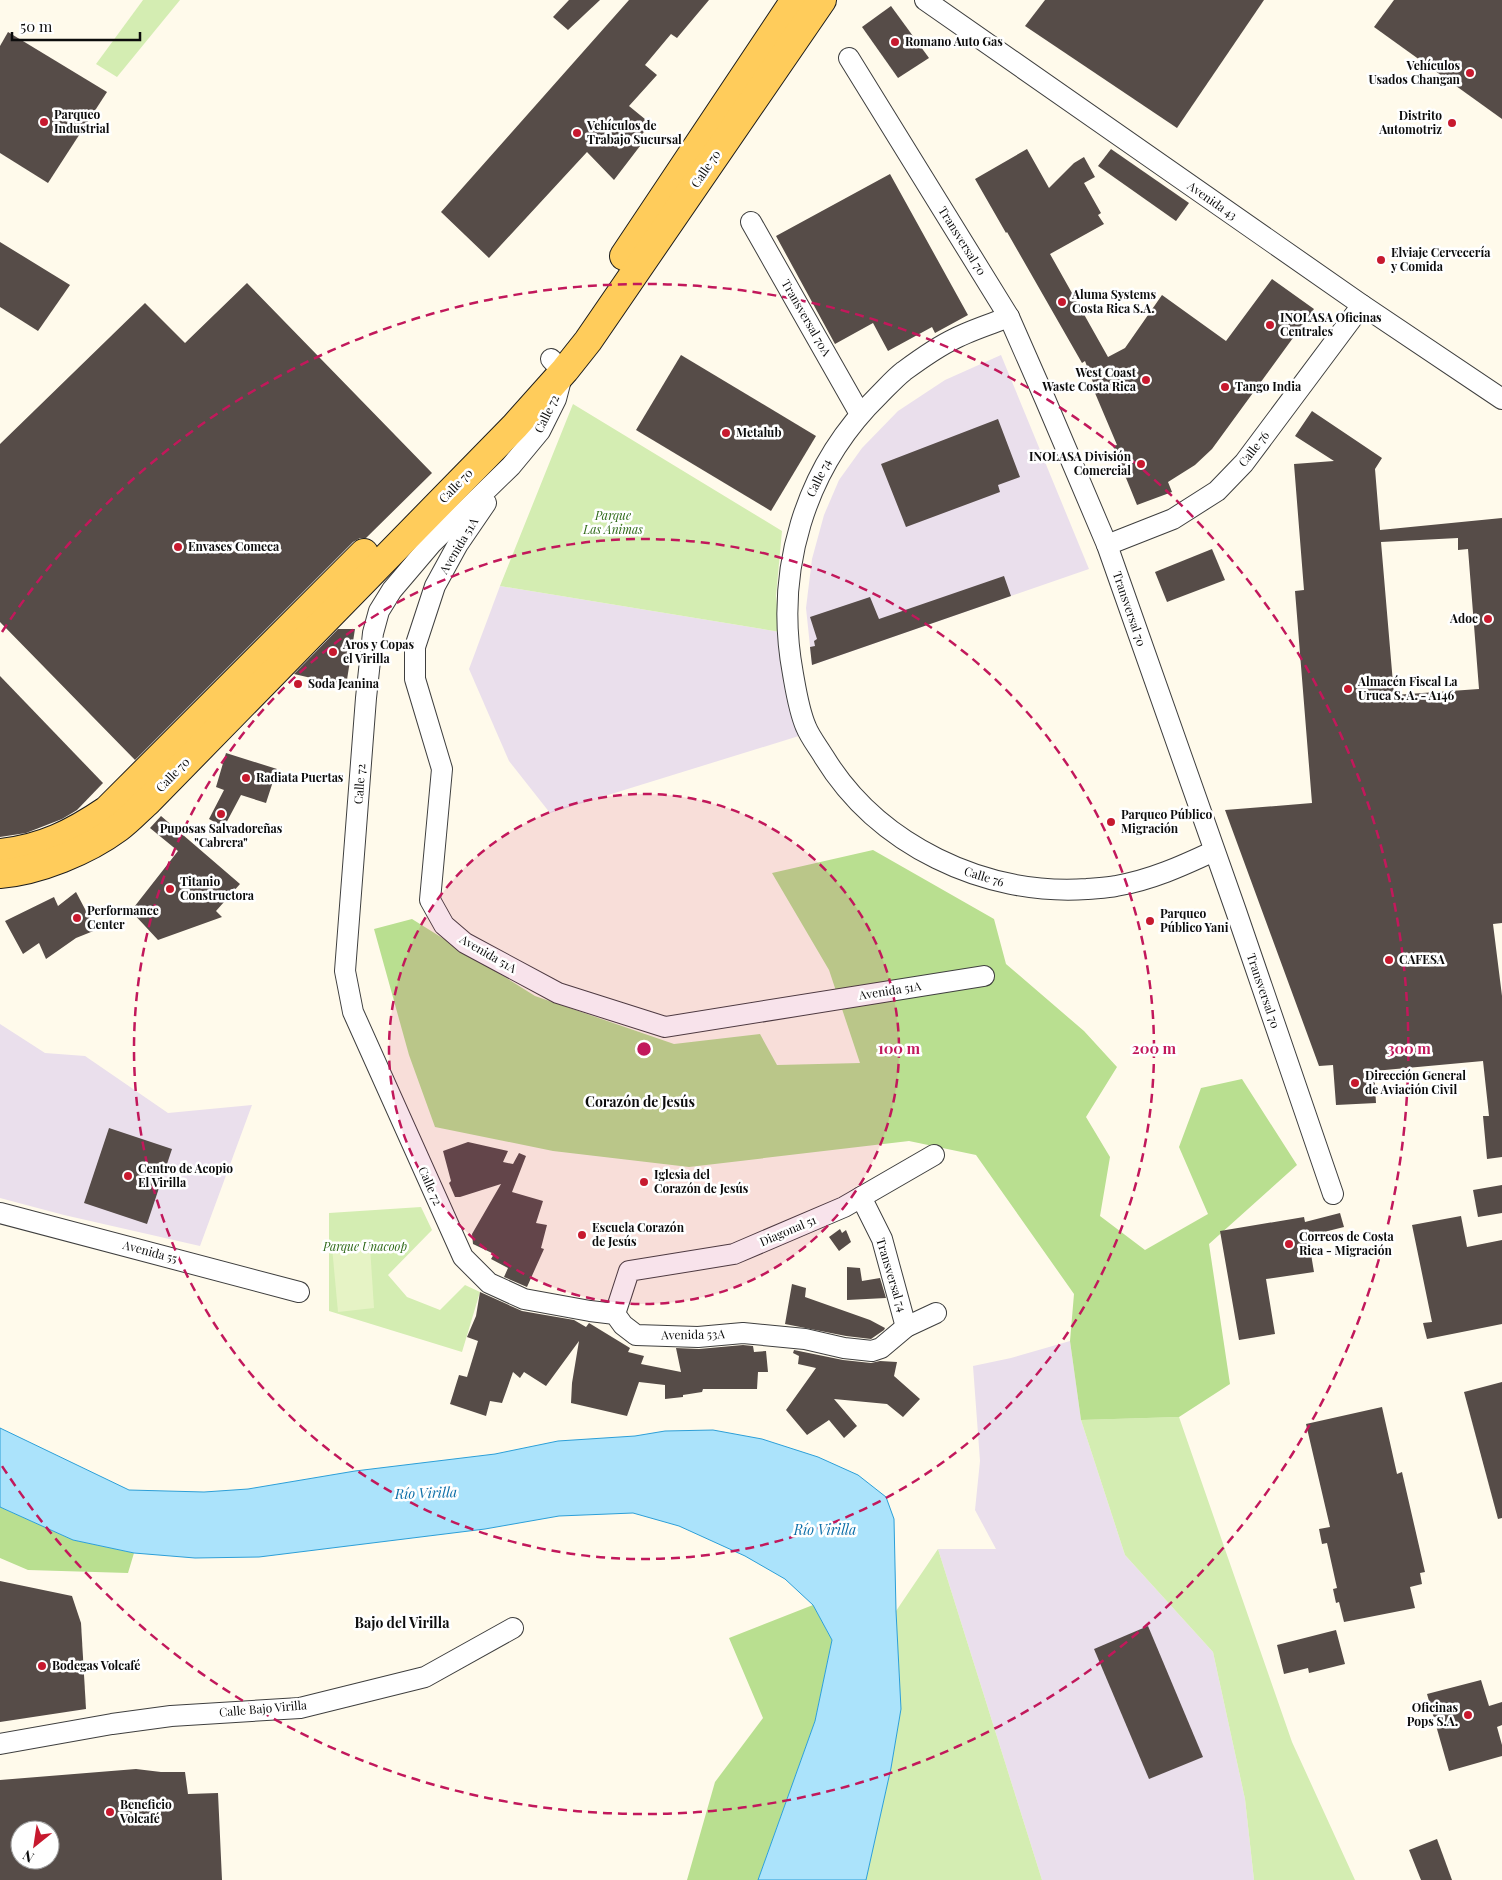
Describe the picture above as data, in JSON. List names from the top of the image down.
{
  "streets": {
    "main road": ["Calle 70"],
    "street": [
      "Avenida 43",
      "Transversal 70",
      "Transversal 70A",
      "Calle 72",
      "Calle 76",
      "Calle 74",
      "Avenida 51A",
      "Diagonal 51",
      "Avenida 55",
      "Transversal 74",
      "Avenida 53A",
      "Calle Bajo Virilla"
    ]
  },
  "crossings": [
    ["Calle 70", "Calle 72"],
    ["Avenida 43", "Calle 76"],
    ["Transversal 70", "Calle 76"],
    ["Transversal 70", "Calle 74"],
    ["Transversal 70A", "Calle 74"],
    ["Calle 72", "Avenida 51A"],
    ["Calle 72", "Diagonal 51"],
    ["Calle 72", "Avenida 53A"],
    ["Calle 76", "Calle 74"],
    ["Diagonal 51", "Transversal 74"],
    ["Diagonal 51", "Avenida 53A"],
    ["Transversal 74", "Avenida 53A"]
  ],
  "districts": ["Corazón de Jesús", "Bajo del Virilla"],
  "water": ["Río Virilla"],
  "parks": ["Parque Las Ánimas", "Parque Unacoop"],
  "places": [
    "Romano Auto Gas",
    "Vehículos Usados Changan",
    "Parqueo Industrial",
    "Distrito Automotriz",
    "Vehículos de Trabajo Sucursal",
    "Elviaje Cervecería y Comida",
    "Aluma Systems Costa Rica S.A.",
    "INOLASA Oficinas Centrales",
    "West Coast Waste Costa Rica",
    "Tango India",
    "Metalub",
    "INOLASA División Comercial",
    "Envases Comeca",
    "Adoc",
    "Aros y Copas el Virilla",
    "Soda Jeanina",
    "Almacén Fiscal La Uruca S. A. - A146",
    "Radiata Puertas",
    "Puposas Salvadoreñas \"Cabrera\"",
    "Parqueo Público Migración",
    "Titanio Constructora",
    "Performance Center",
    "Parqueo Público Yani",
    "CAFESA",
    "Dirección General de Aviación Civil",
    "Centro de Acopio El Virilla",
    "Iglesia del Corazón de Jesús",
    "Escuela Corazón de Jesús",
    "Correos de Costa Rica - Migración",
    "Bodegas Volcafé",
    "Oficinas Pops S.A.",
    "Beneficio Volcafé"
  ],
  "scale_bar": "50 m",
  "north": "bottom left",
  "rings": ["100 m", "200 m", "300 m"]
}
